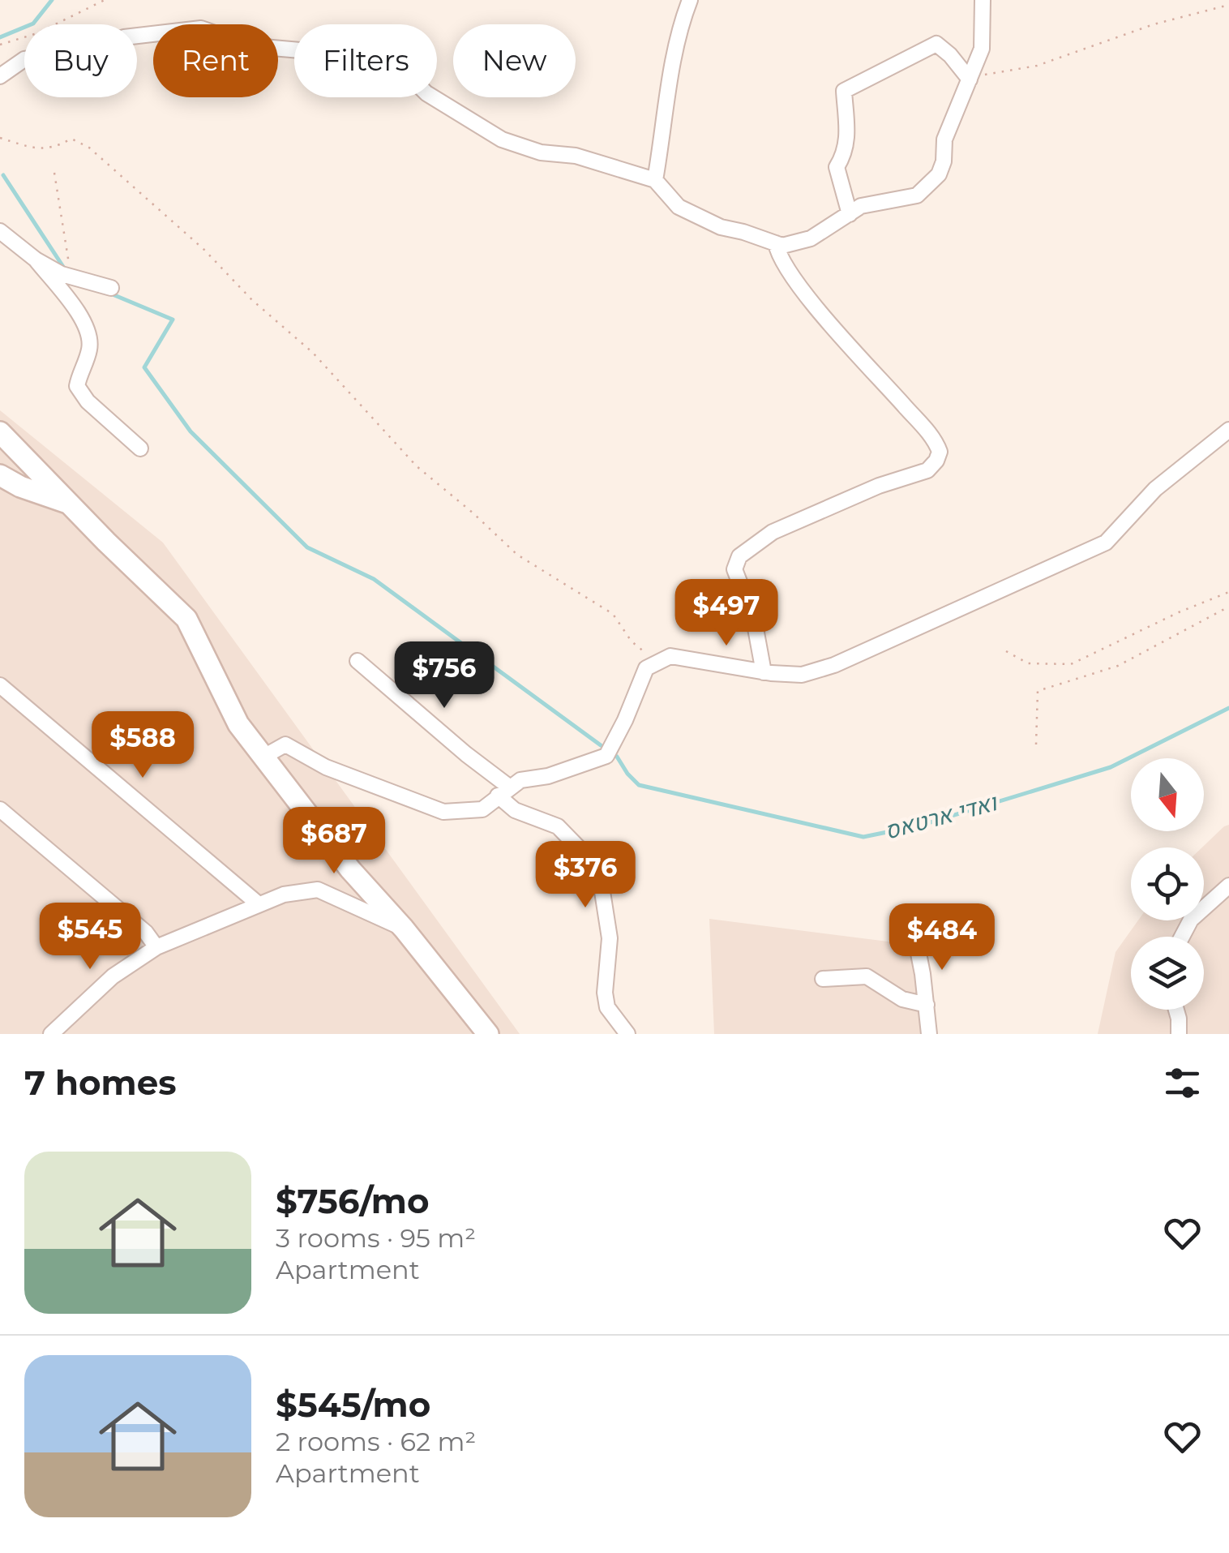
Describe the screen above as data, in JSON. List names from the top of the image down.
{
  "water": ["ואדי ארטאס"],
  "north": "bottom",
  "page": {
    "chip": [
      "Buy",
      "Rent",
      "Filters",
      "New"
    ],
    "price": [
      "$497",
      "$756",
      "$588",
      "$687",
      "$376",
      "$545",
      "$484"
    ],
    "heading": "7 homes",
    "list": [
      {
        "name": "$756/mo",
        "note": "3 rooms · 95 m² · Apartment"
      },
      {
        "name": "$545/mo",
        "note": "2 rooms · 62 m² · Apartment"
      }
    ]
  }
}
